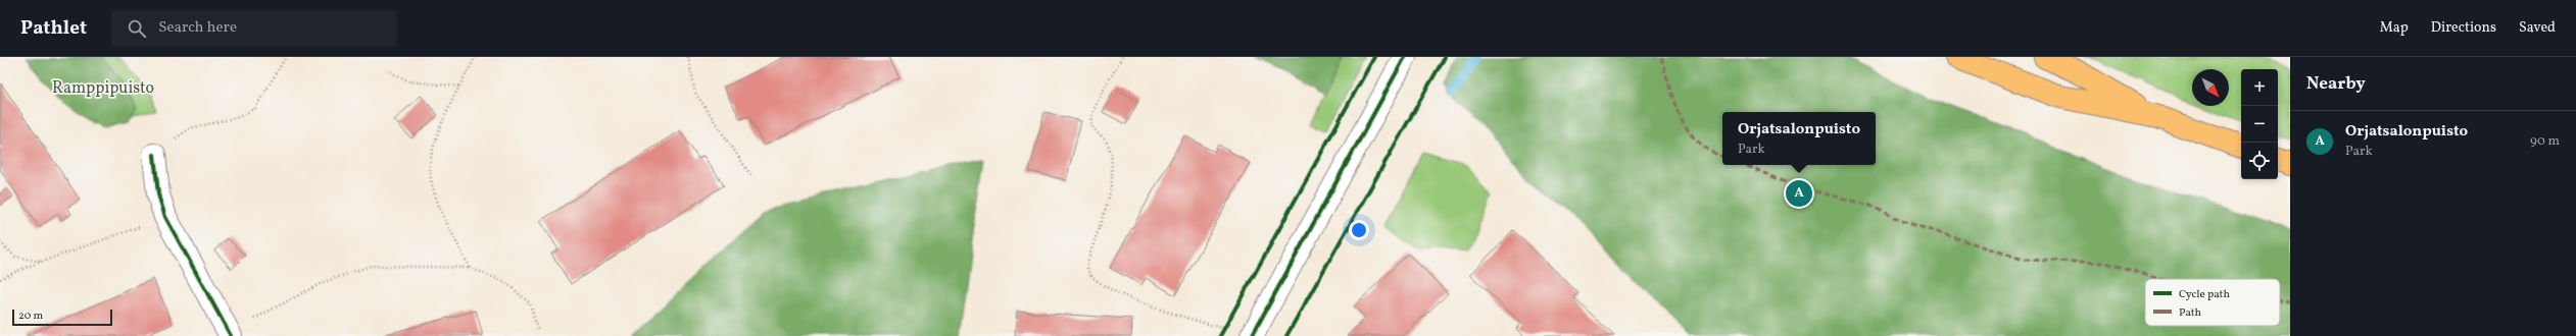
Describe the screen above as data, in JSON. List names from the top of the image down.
{
  "parks": ["Ramppipuisto"],
  "legend": ["Cycle path", "Path"],
  "scale_bar": "20 m",
  "north": "bottom right",
  "page": {
    "header": "Pathlet",
    "search": "Search here",
    "nav": ["Map", "Directions", "Saved"],
    "heading": "Nearby",
    "map_buttons": ["+", "−"],
    "list": [
      {
        "mark": "A",
        "name": "Orjatsalonpuisto",
        "note": "Park",
        "value": "90 m"
      }
    ],
    "popup": ["Orjatsalonpuisto", "Park"],
    "pins": "A",
    "scale": "20 m"
  }
}
